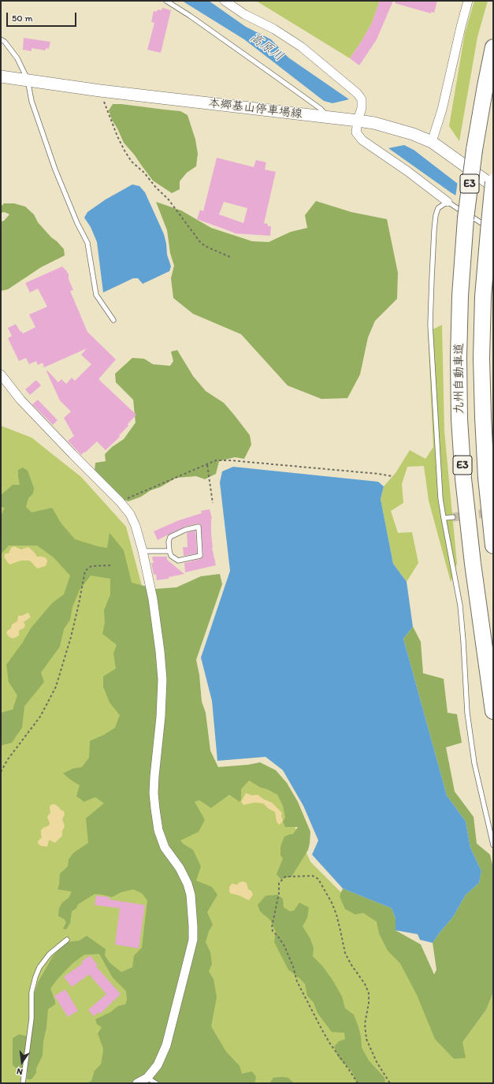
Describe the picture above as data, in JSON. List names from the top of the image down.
{
  "streets": {
    "highway": ["E3", "九州自動車道"],
    "main road": ["本郷基山停車場線"]
  },
  "water": ["高原川"],
  "scale_bar": "50 m",
  "north": "bottom"
}
